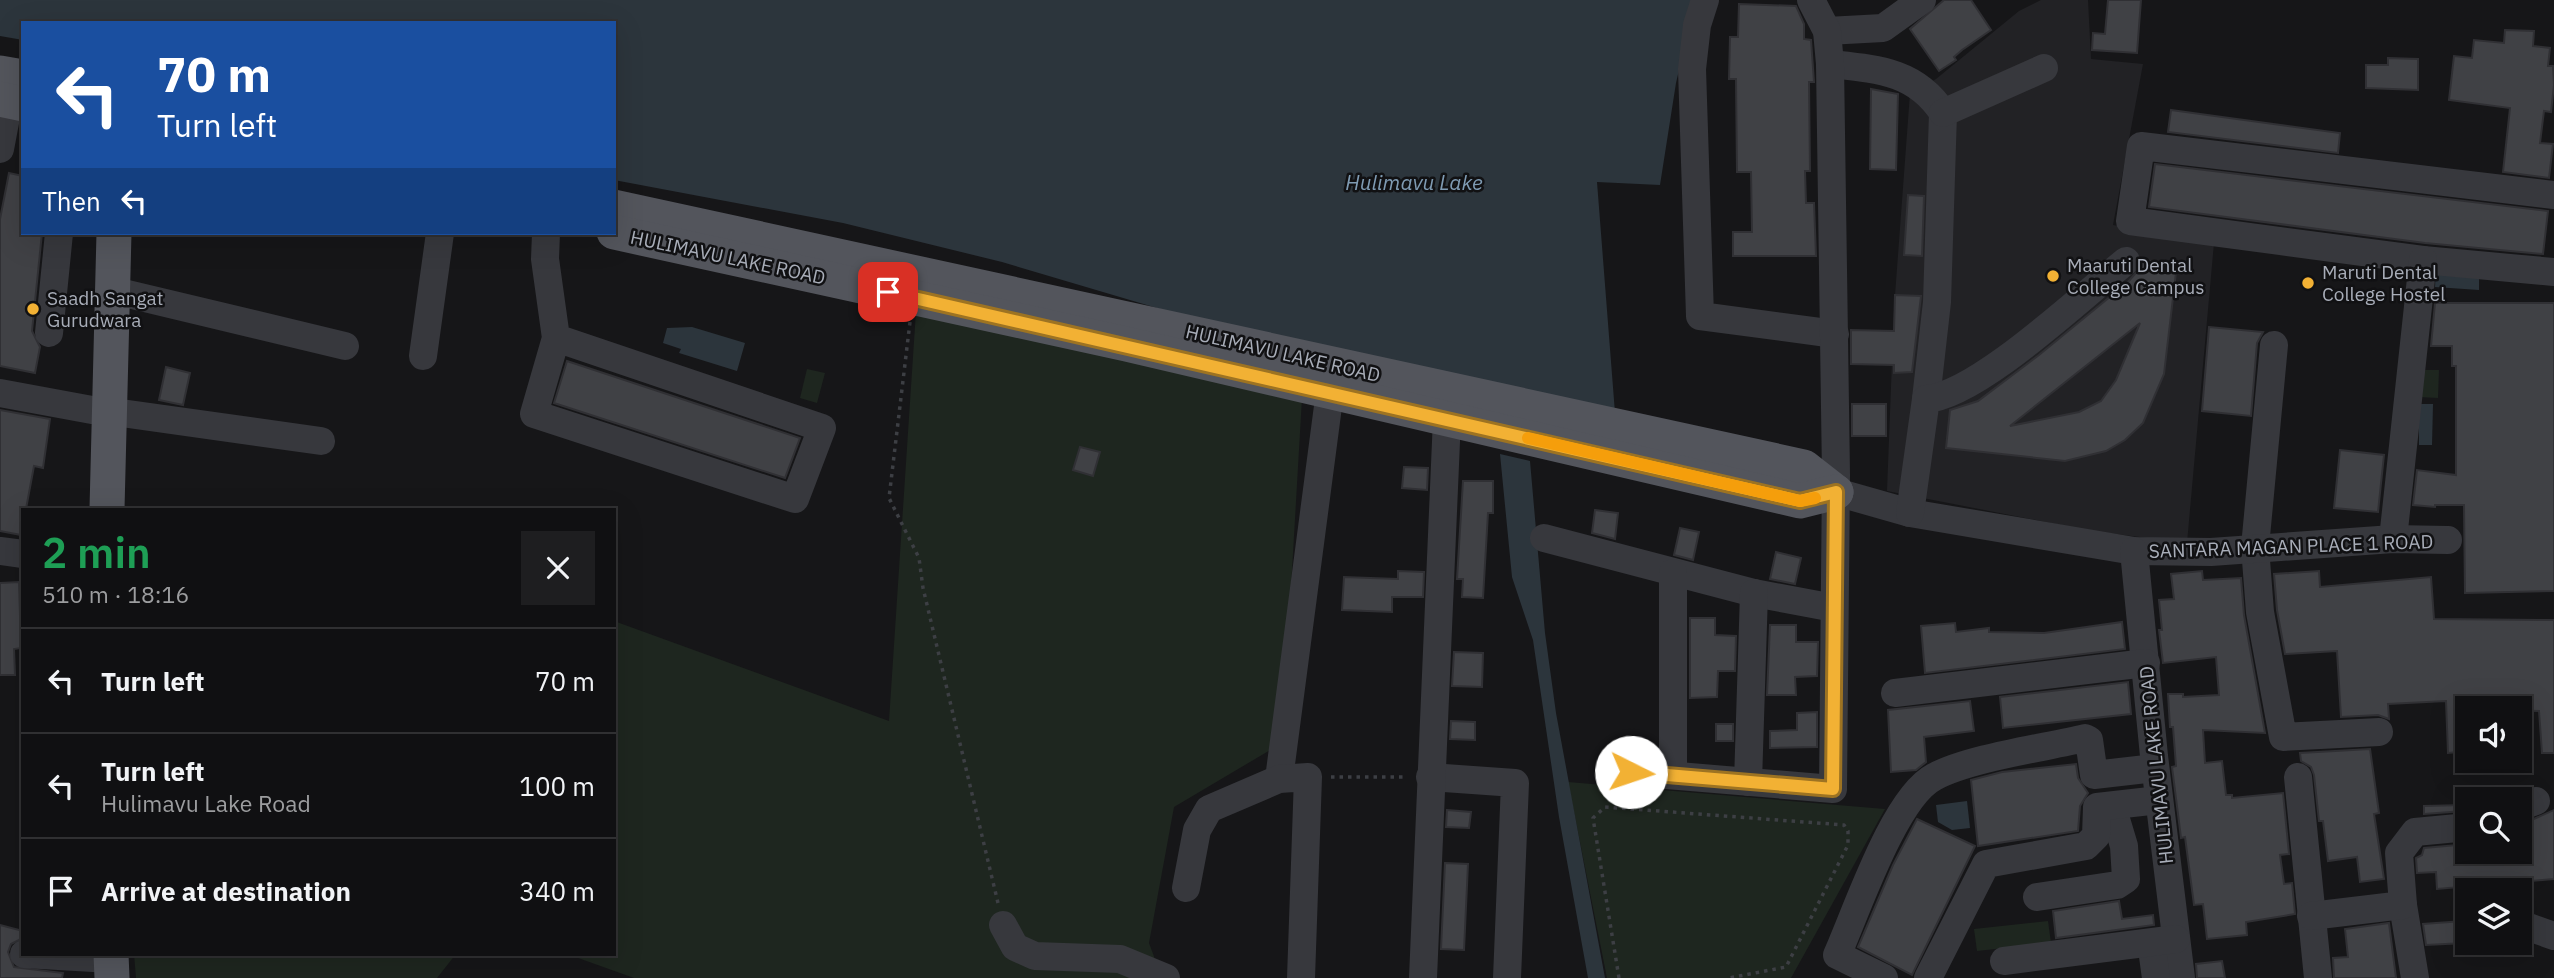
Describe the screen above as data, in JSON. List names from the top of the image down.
{
  "streets": {
    "main road": ["HULIMAVU LAKE ROAD"],
    "street": ["SANTARA MAGAN PLACE 1 ROAD"]
  },
  "crossings": [
    ["HULIMAVU LAKE ROAD", "SANTARA MAGAN PLACE 1 ROAD"]
  ],
  "water": ["Hulimavu Lake"],
  "places": ["Maaruti Dental College Campus", "Maruti Dental College Hostel", "Saadh Sangat Gurudwara"],
  "page": {
    "turn": ["70 m", "Turn left"],
    "then": "Then",
    "heading": ["2 min", "510 m · 18:16"],
    "list": [
      {
        "name": "Turn left",
        "value": "70 m"
      },
      {
        "name": "Turn left",
        "note": "Hulimavu Lake Road",
        "value": "100 m"
      },
      {
        "name": "Arrive at destination",
        "value": "340 m"
      }
    ]
  }
}
